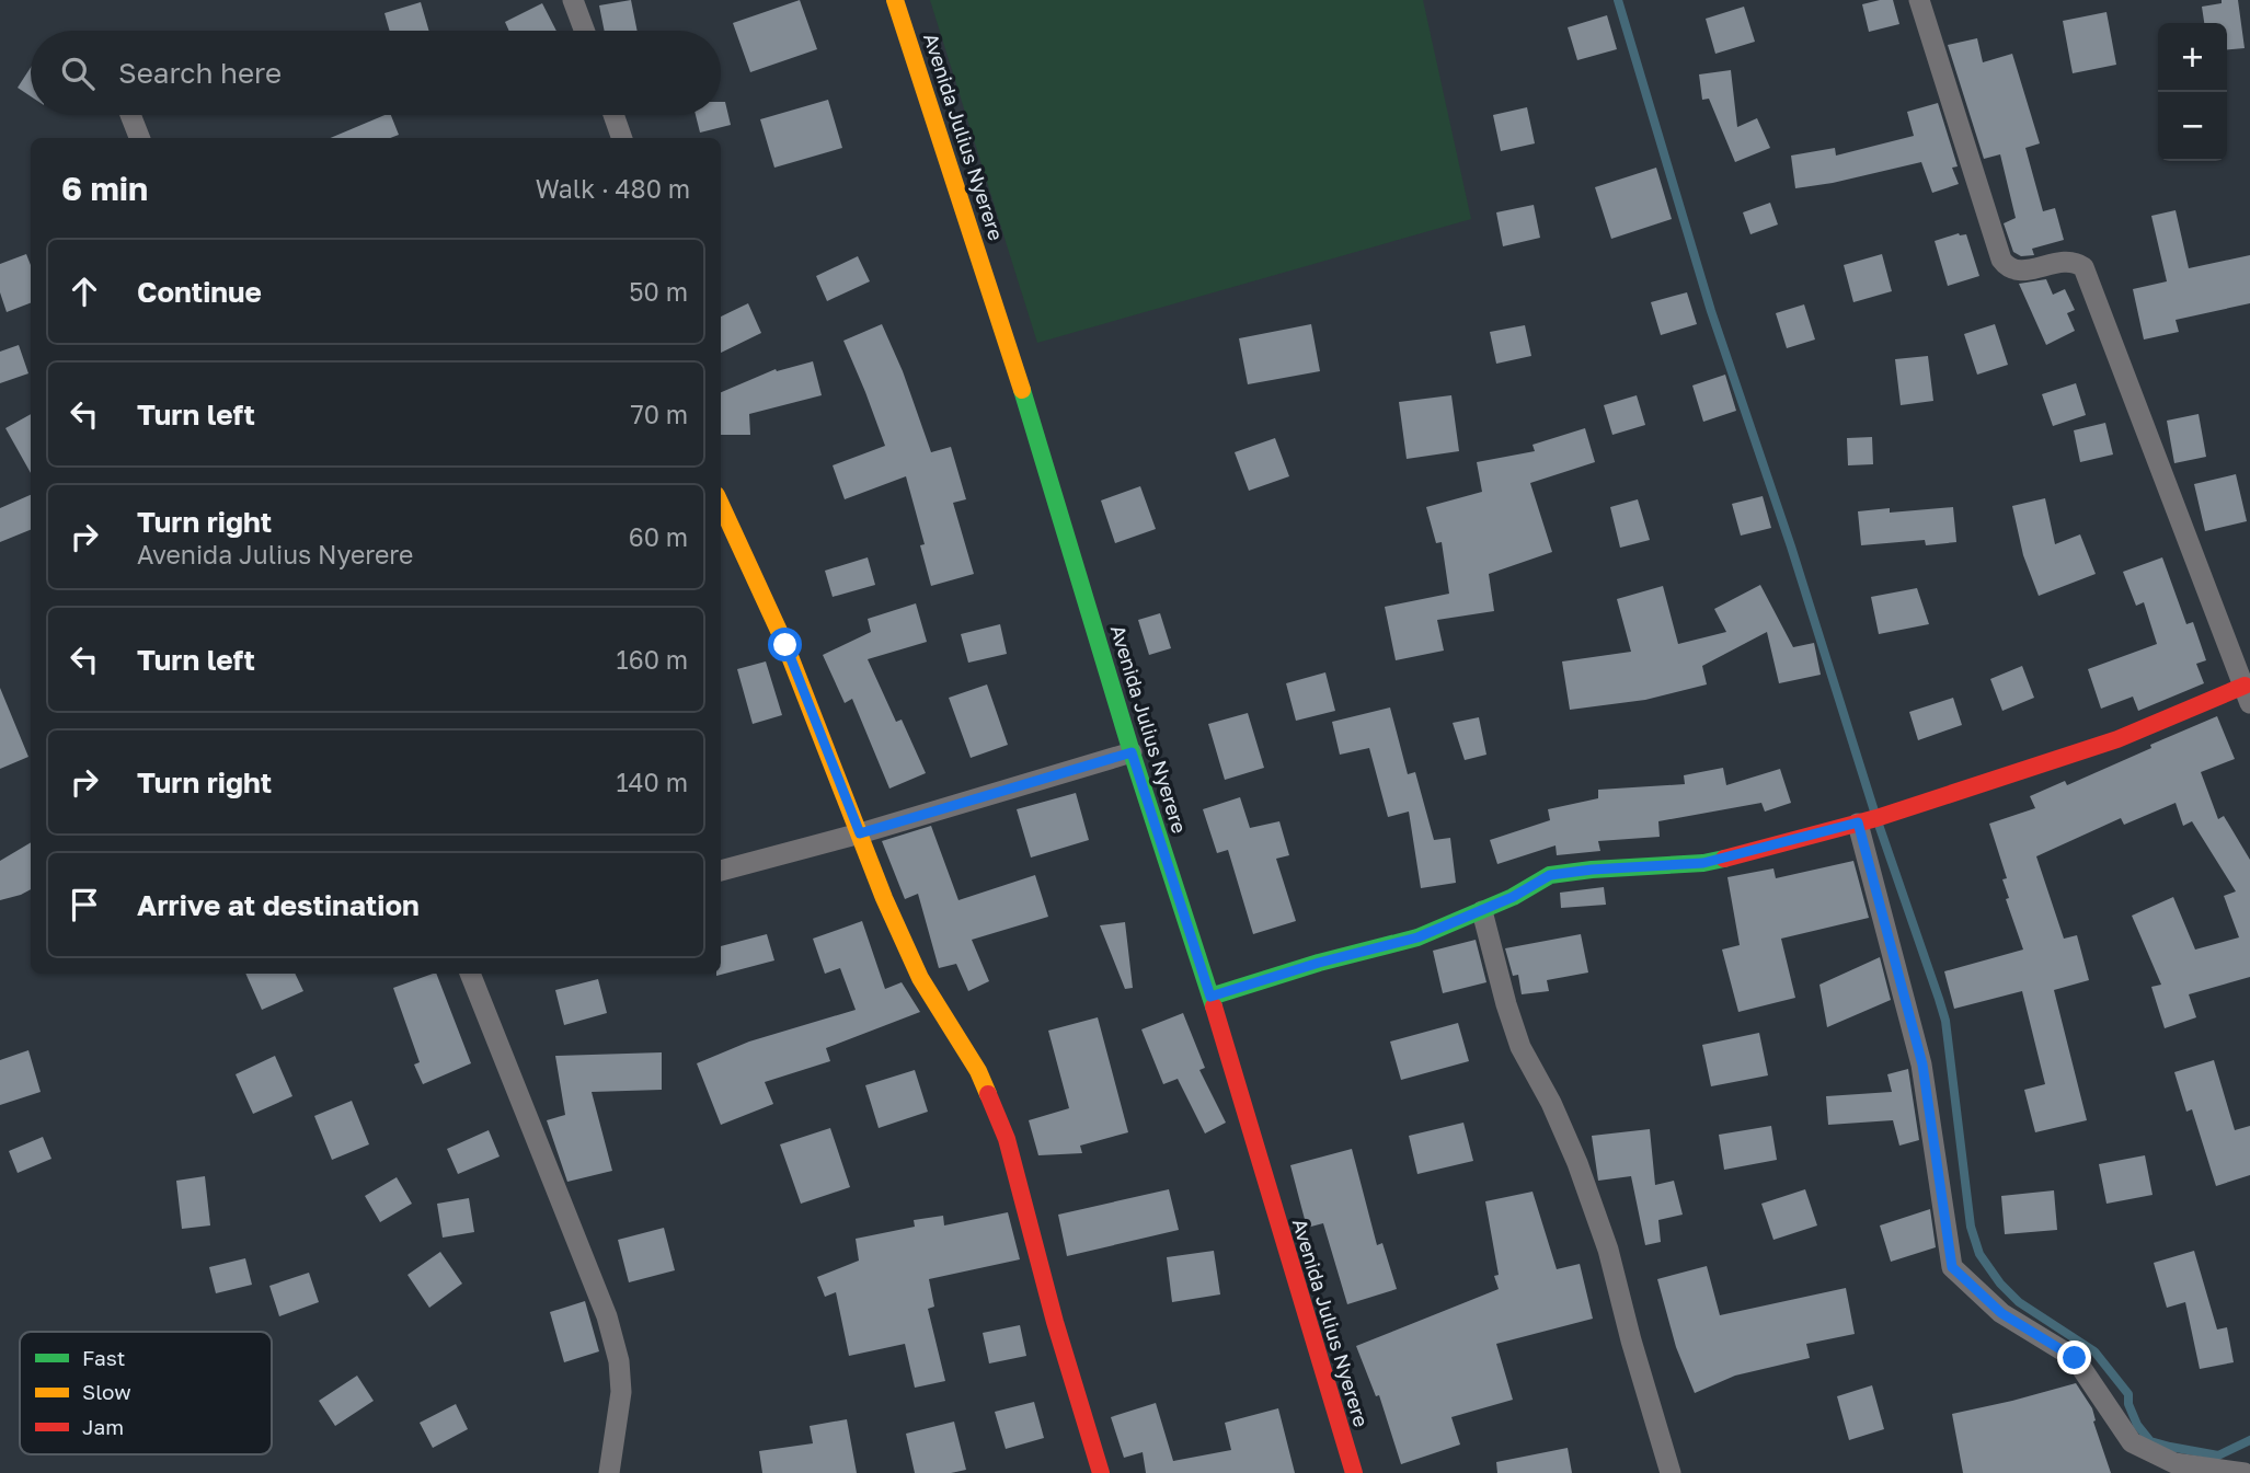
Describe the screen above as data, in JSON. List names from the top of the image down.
{
  "streets": {
    "street": ["Avenida Julius Nyerere"]
  },
  "legend": ["Fast", "Slow", "Jam"],
  "page": {
    "map_buttons": ["+", "−"],
    "search": "Search here",
    "heading": ["6 min", "Walk · 480 m"],
    "list": [
      ["Continue", "50 m"],
      ["Turn left", "70 m"],
      ["Turn right", "Avenida Julius Nyerere", "60 m"],
      ["Turn left", "160 m"],
      ["Turn right", "140 m"],
      "Arrive at destination"
    ]
  }
}
